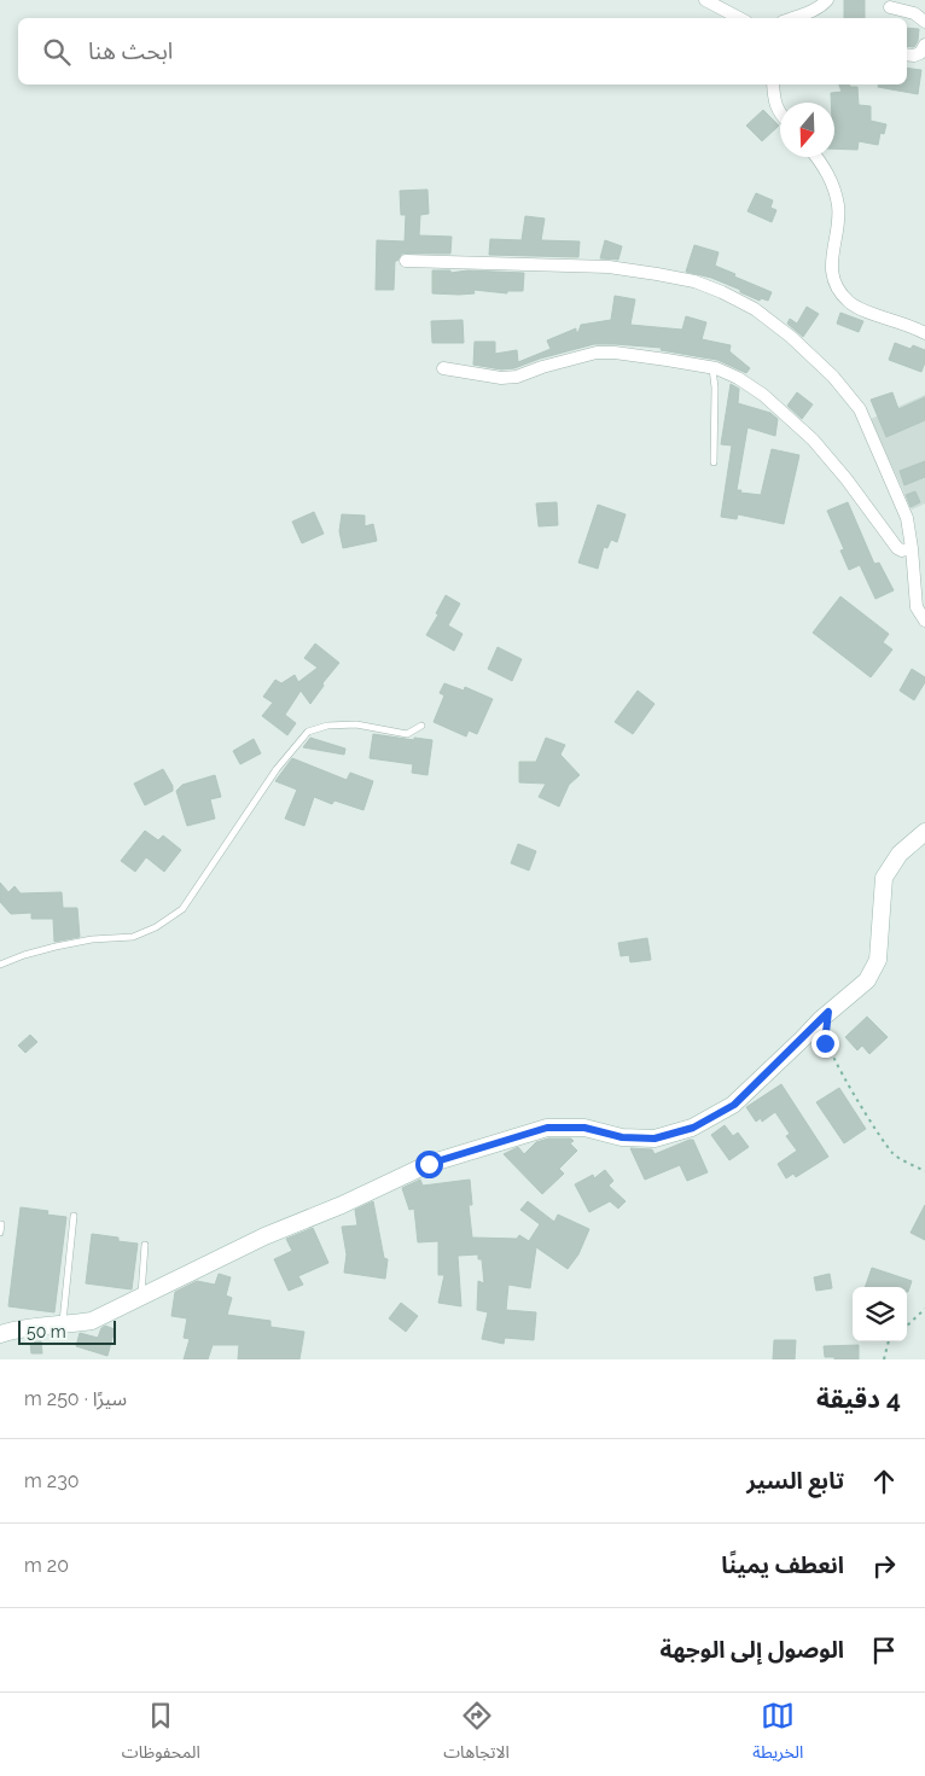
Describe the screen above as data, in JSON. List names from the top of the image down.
{
  "scale_bar": "50 m",
  "north": "bottom",
  "page": {
    "search": "ابحث هنا",
    "scale": "50 m",
    "heading": ["4 دقيقة", "سيرًا · 250 m"],
    "list": [
      ["تابع السير", "230 m"],
      ["انعطف يمينًا", "20 m"],
      "الوصول إلى الوجهة"
    ],
    "nav": ["الخريطة", "الاتجاهات", "المحفوظات"]
  }
}
